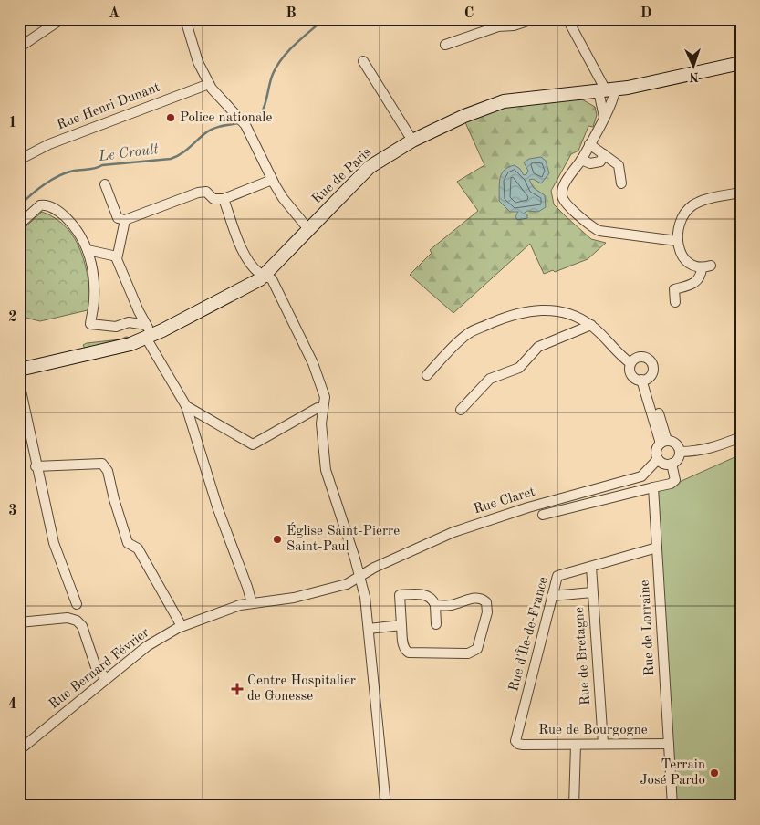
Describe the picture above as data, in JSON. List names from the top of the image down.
{
  "streets": {
    "street": [
      "Rue Henri Dunant",
      "Rue de Paris",
      "Rue Claret",
      "Rue de Lorraine",
      "Rue d'Île-de-France",
      "Rue de Bretagne",
      "Rue Bernard Février",
      "Rue de Bourgogne"
    ]
  },
  "crossings": [
    ["Rue Claret", "Rue Bernard Février"],
    ["Rue de Lorraine", "Rue d'Île-de-France"],
    ["Rue de Lorraine", "Rue de Bourgogne"],
    ["Rue d'Île-de-France", "Rue de Bretagne"],
    ["Rue d'Île-de-France", "Rue de Bourgogne"],
    ["Rue de Bretagne", "Rue de Bourgogne"]
  ],
  "water": ["Le Croult"],
  "places": {
    "other": ["Police nationale", "Église Saint-Pierre Saint-Paul", "Terrain José Pardo"],
    "health": ["Centre Hospitalier de Gonesse"]
  },
  "north": "bottom",
  "grid": {
    "columns": [
      "A",
      "B",
      "C",
      "D"
    ],
    "rows": [
      "1",
      "2",
      "3",
      "4"
    ]
  }
}
